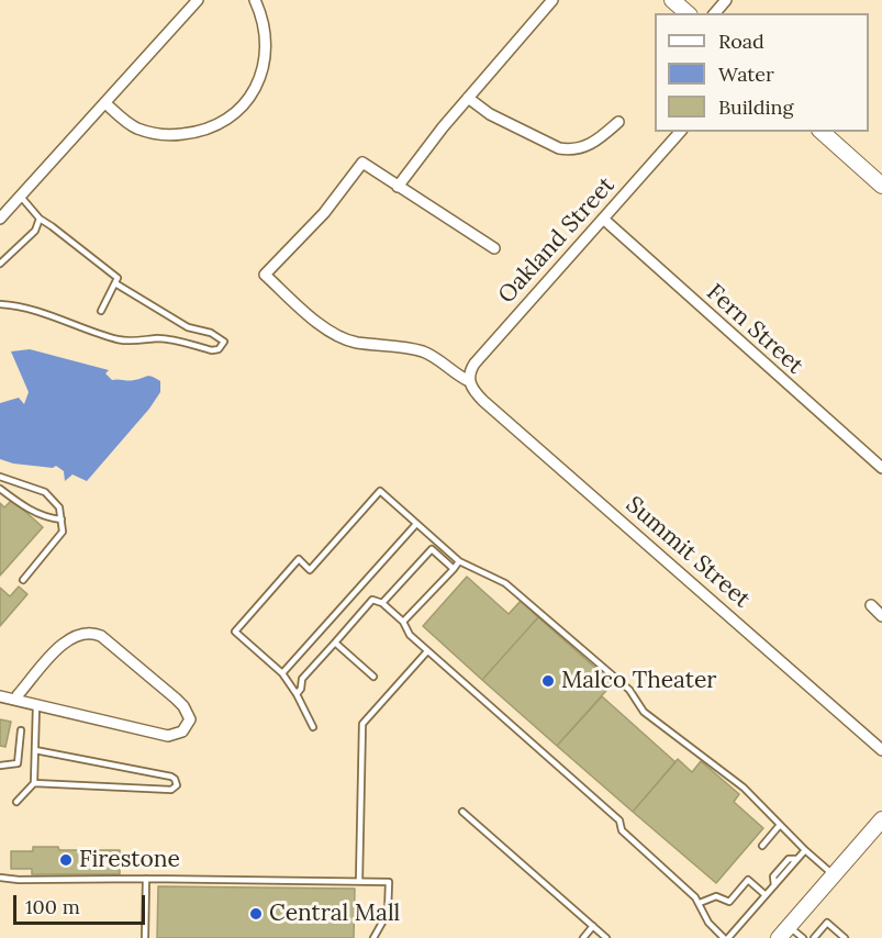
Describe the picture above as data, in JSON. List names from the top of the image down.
{
  "streets": {
    "street": ["Oakland Street", "Fern Street", "Summit Street"]
  },
  "crossings": [
    ["Oakland Street", "Fern Street"],
    ["Oakland Street", "Summit Street"]
  ],
  "places": ["Malco Theater", "Firestone", "Central Mall"],
  "legend": ["Road", "Water", "Building"],
  "scale_bar": "100 m"
}
